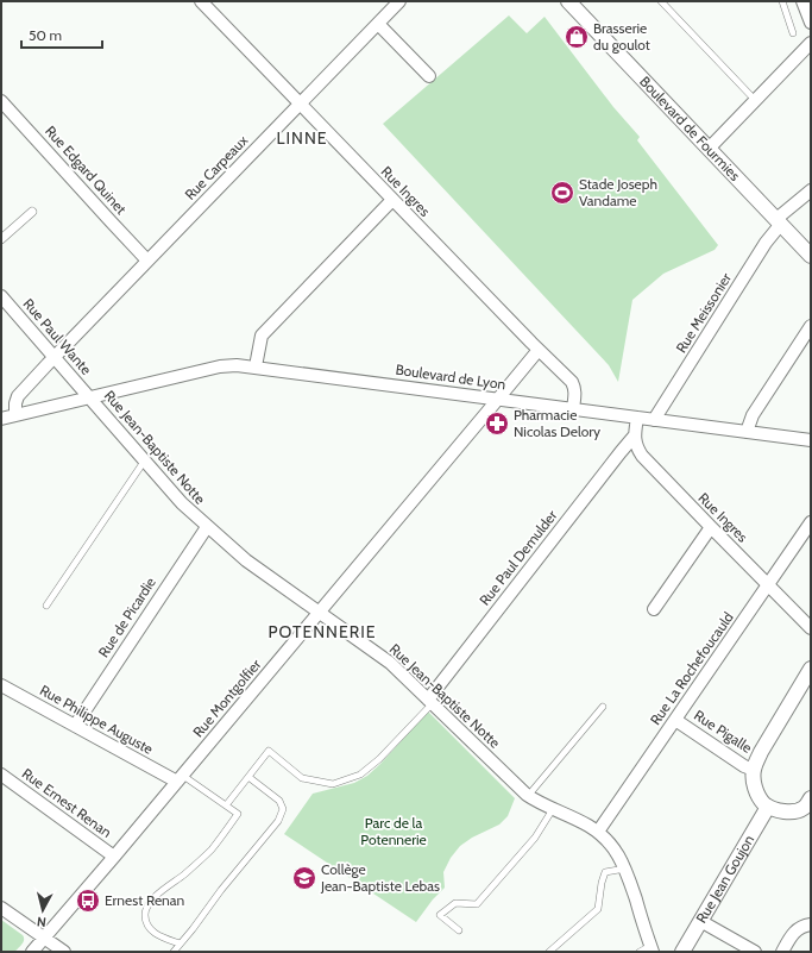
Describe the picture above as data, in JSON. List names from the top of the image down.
{
  "streets": {
    "street": [
      "Boulevard de Fourmies",
      "Rue Carpeaux",
      "Rue Edgard Quinet",
      "Rue Ingres",
      "Rue Meissonier",
      "Rue Paul Wante",
      "Boulevard de Lyon",
      "Rue Jean-Baptiste Notte",
      "Rue Paul Demulder",
      "Rue de Picardie",
      "Rue La Rochefoucauld",
      "Rue Montgolfier",
      "Rue Philippe Auguste",
      "Rue Pigalle",
      "Rue Ernest Renan",
      "Rue Jean Goujon"
    ]
  },
  "crossings": [
    ["Boulevard de Fourmies", "Rue Meissonier"],
    ["Rue Carpeaux", "Rue Edgard Quinet"],
    ["Rue Carpeaux", "Rue Ingres"],
    ["Rue Carpeaux", "Rue Paul Wante"],
    ["Rue Carpeaux", "Boulevard de Lyon"],
    ["Rue Ingres", "Boulevard de Lyon"],
    ["Rue Ingres", "Rue Paul Demulder"],
    ["Rue Ingres", "Rue La Rochefoucauld"],
    ["Rue Ingres", "Rue Montgolfier"],
    ["Rue Meissonier", "Boulevard de Lyon"],
    ["Rue Paul Wante", "Boulevard de Lyon"],
    ["Rue Paul Wante", "Rue Jean-Baptiste Notte"],
    ["Boulevard de Lyon", "Rue Jean-Baptiste Notte"],
    ["Boulevard de Lyon", "Rue Montgolfier"],
    ["Rue Jean-Baptiste Notte", "Rue Paul Demulder"],
    ["Rue Jean-Baptiste Notte", "Rue de Picardie"],
    ["Rue Jean-Baptiste Notte", "Rue La Rochefoucauld"],
    ["Rue Jean-Baptiste Notte", "Rue Montgolfier"],
    ["Rue de Picardie", "Rue Philippe Auguste"],
    ["Rue La Rochefoucauld", "Rue Pigalle"],
    ["Rue Montgolfier", "Rue Philippe Auguste"],
    ["Rue Montgolfier", "Rue Ernest Renan"]
  ],
  "districts": ["LINNE", "POTENNERIE"],
  "parks": ["Parc de la Potennerie"],
  "places": {
    "shop": ["Brasserie du goulot"],
    "sports": ["Stade Joseph Vandame"],
    "pharmacy": ["Pharmacie Nicolas Delory"],
    "school or university": ["Collège Jean-Baptiste Lebas"],
    "bus stop": ["Ernest Renan"]
  },
  "scale_bar": "50 m",
  "north": "bottom"
}
